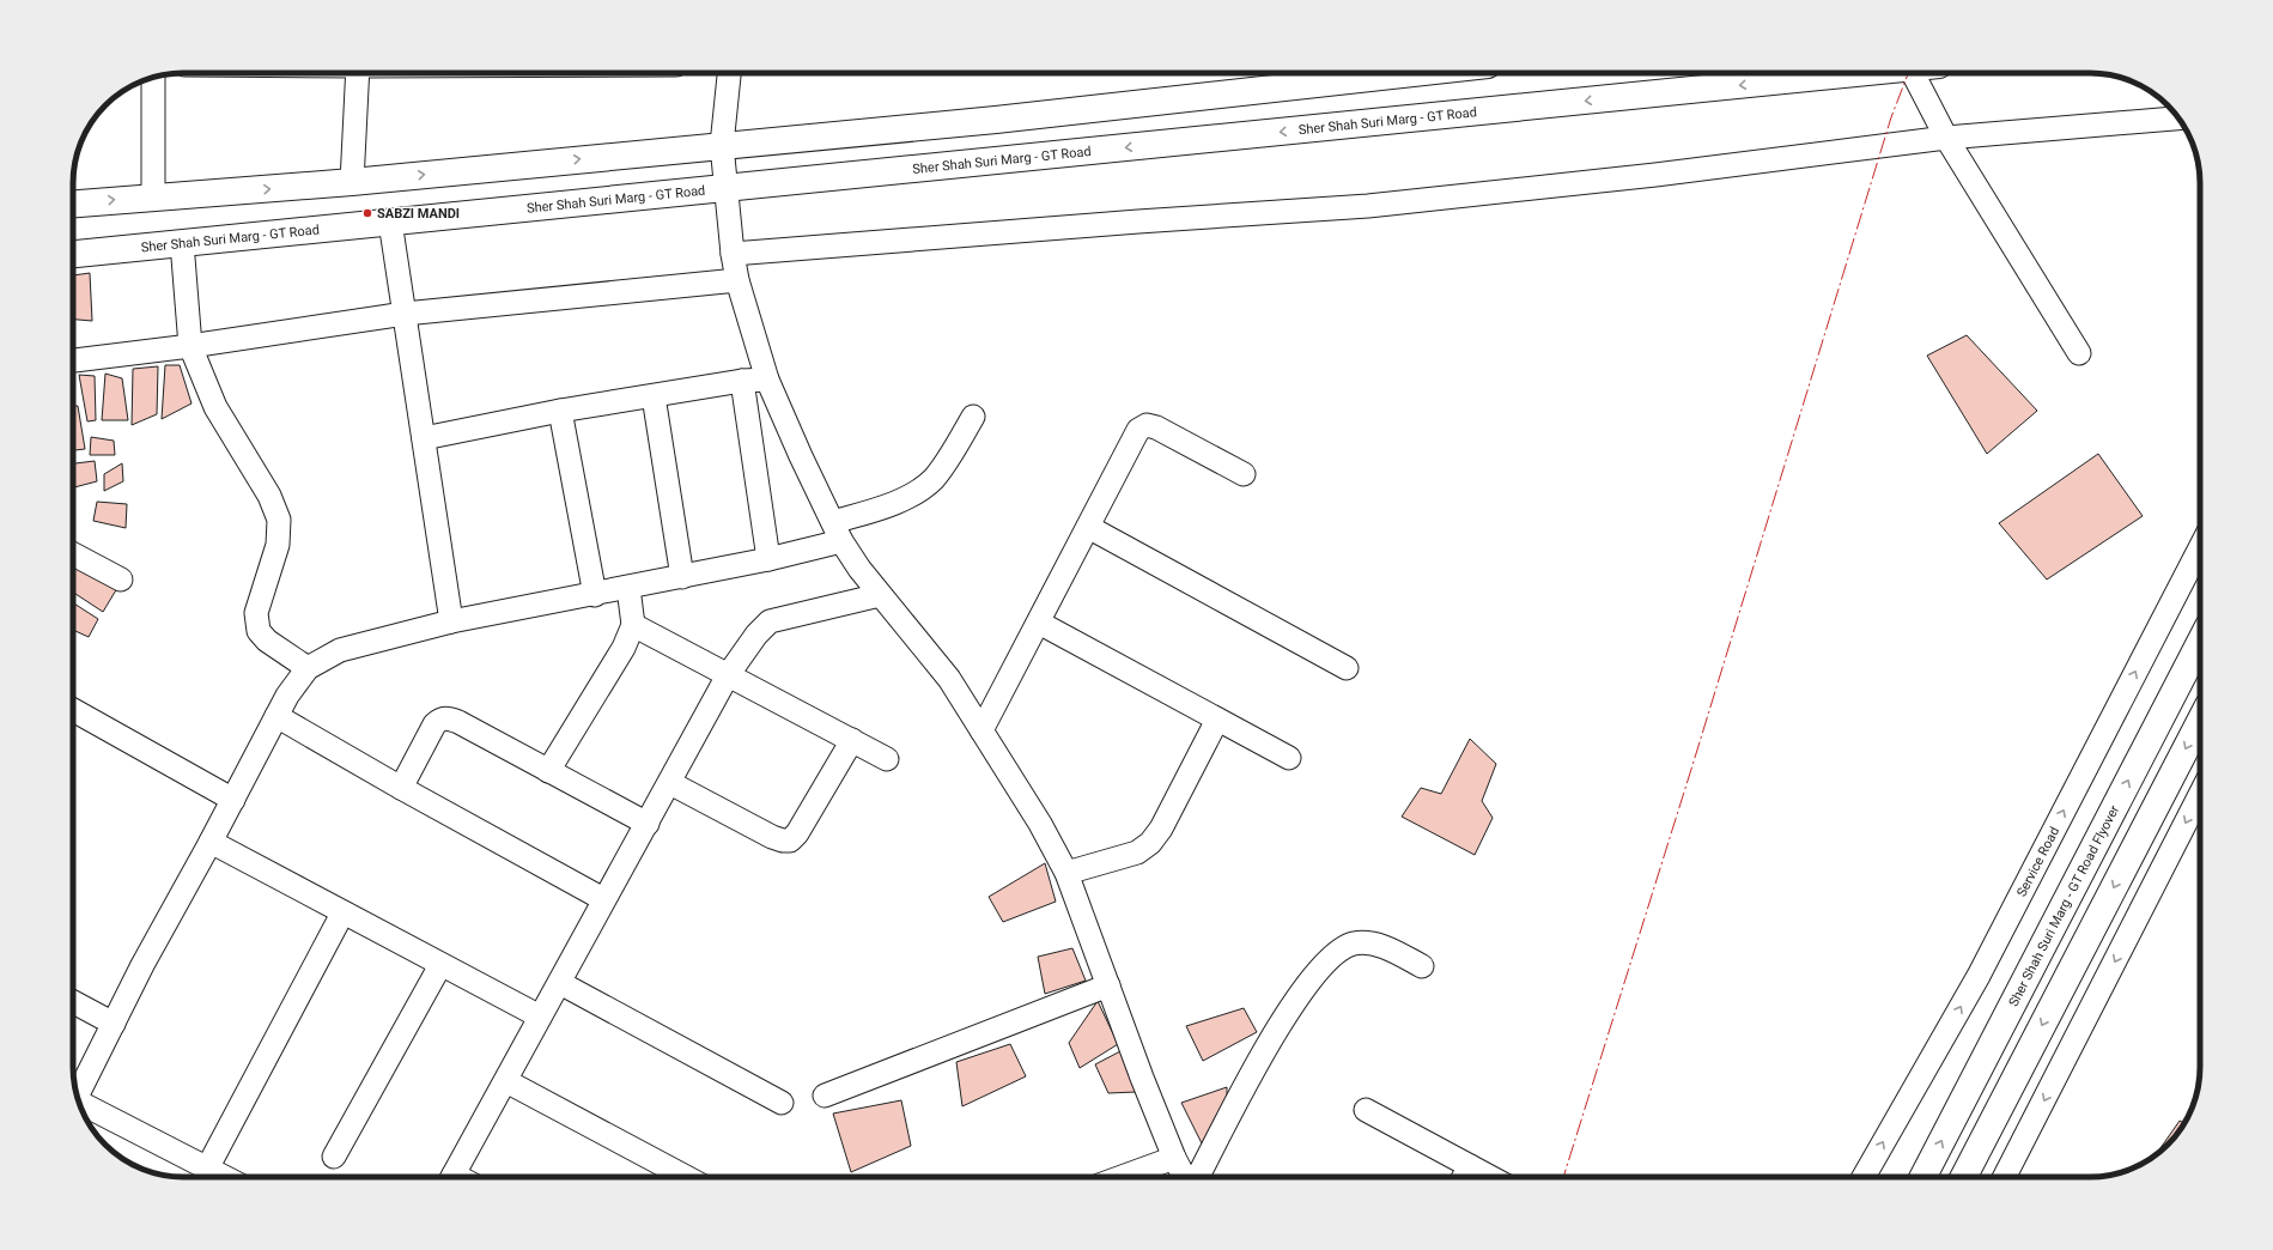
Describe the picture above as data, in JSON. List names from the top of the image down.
{
  "streets": {
    "main road": ["Sher Shah Suri Marg - GT Road", "Sher Shah Suri Marg - GT Road Flyover"],
    "street": ["Service Road"]
  },
  "places": ["SABZI MANDI"]
}
